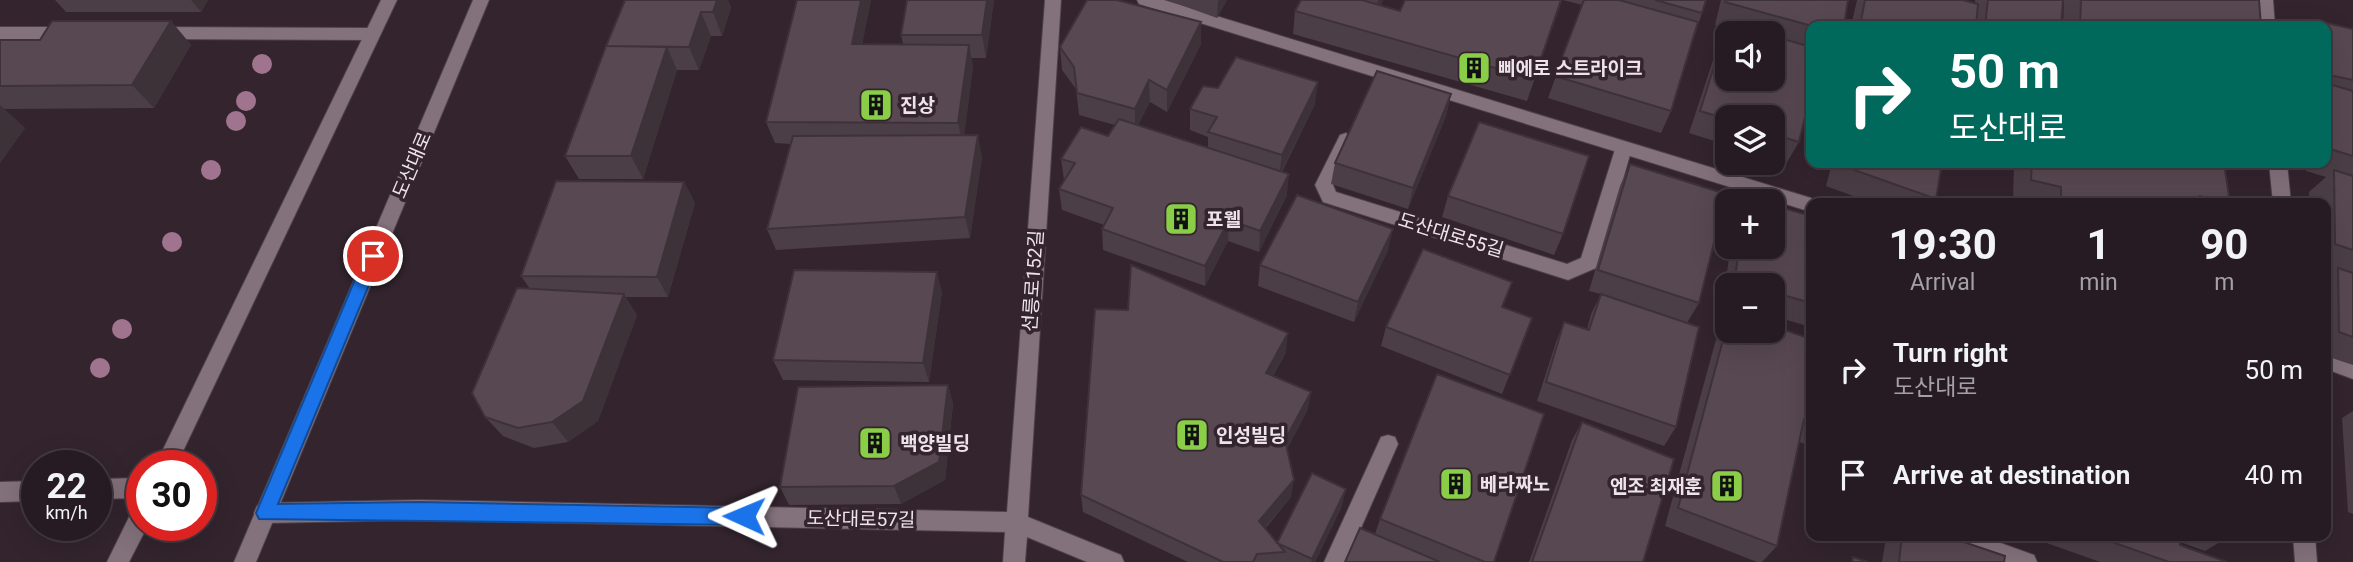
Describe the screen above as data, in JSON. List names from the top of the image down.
{
  "streets": {
    "street": [
      "도산대로",
      "도산대로55길",
      "선릉로152길",
      "도산대로57길"
    ]
  },
  "crossings": [
    ["도산대로", "도산대로57길"],
    ["선릉로152길", "도산대로57길"]
  ],
  "places": {
    "building": [
      "삐에로 스트라이크",
      "진상",
      "포웰",
      "인성빌딩",
      "백양빌딩",
      "베라짜노",
      "엔조 최재훈"
    ]
  },
  "page": {
    "map_buttons": ["+", "−"],
    "turn": ["50 m", "도산대로"],
    "eta": [
      "19:30",
      "Arrival",
      "1",
      "min",
      "90",
      "m"
    ],
    "list": [
      {
        "name": "Turn right",
        "note": "도산대로",
        "value": "50 m"
      },
      {
        "name": "Arrive at destination",
        "value": "40 m"
      }
    ],
    "speed": "22 km/h",
    "limit": "30"
  }
}
